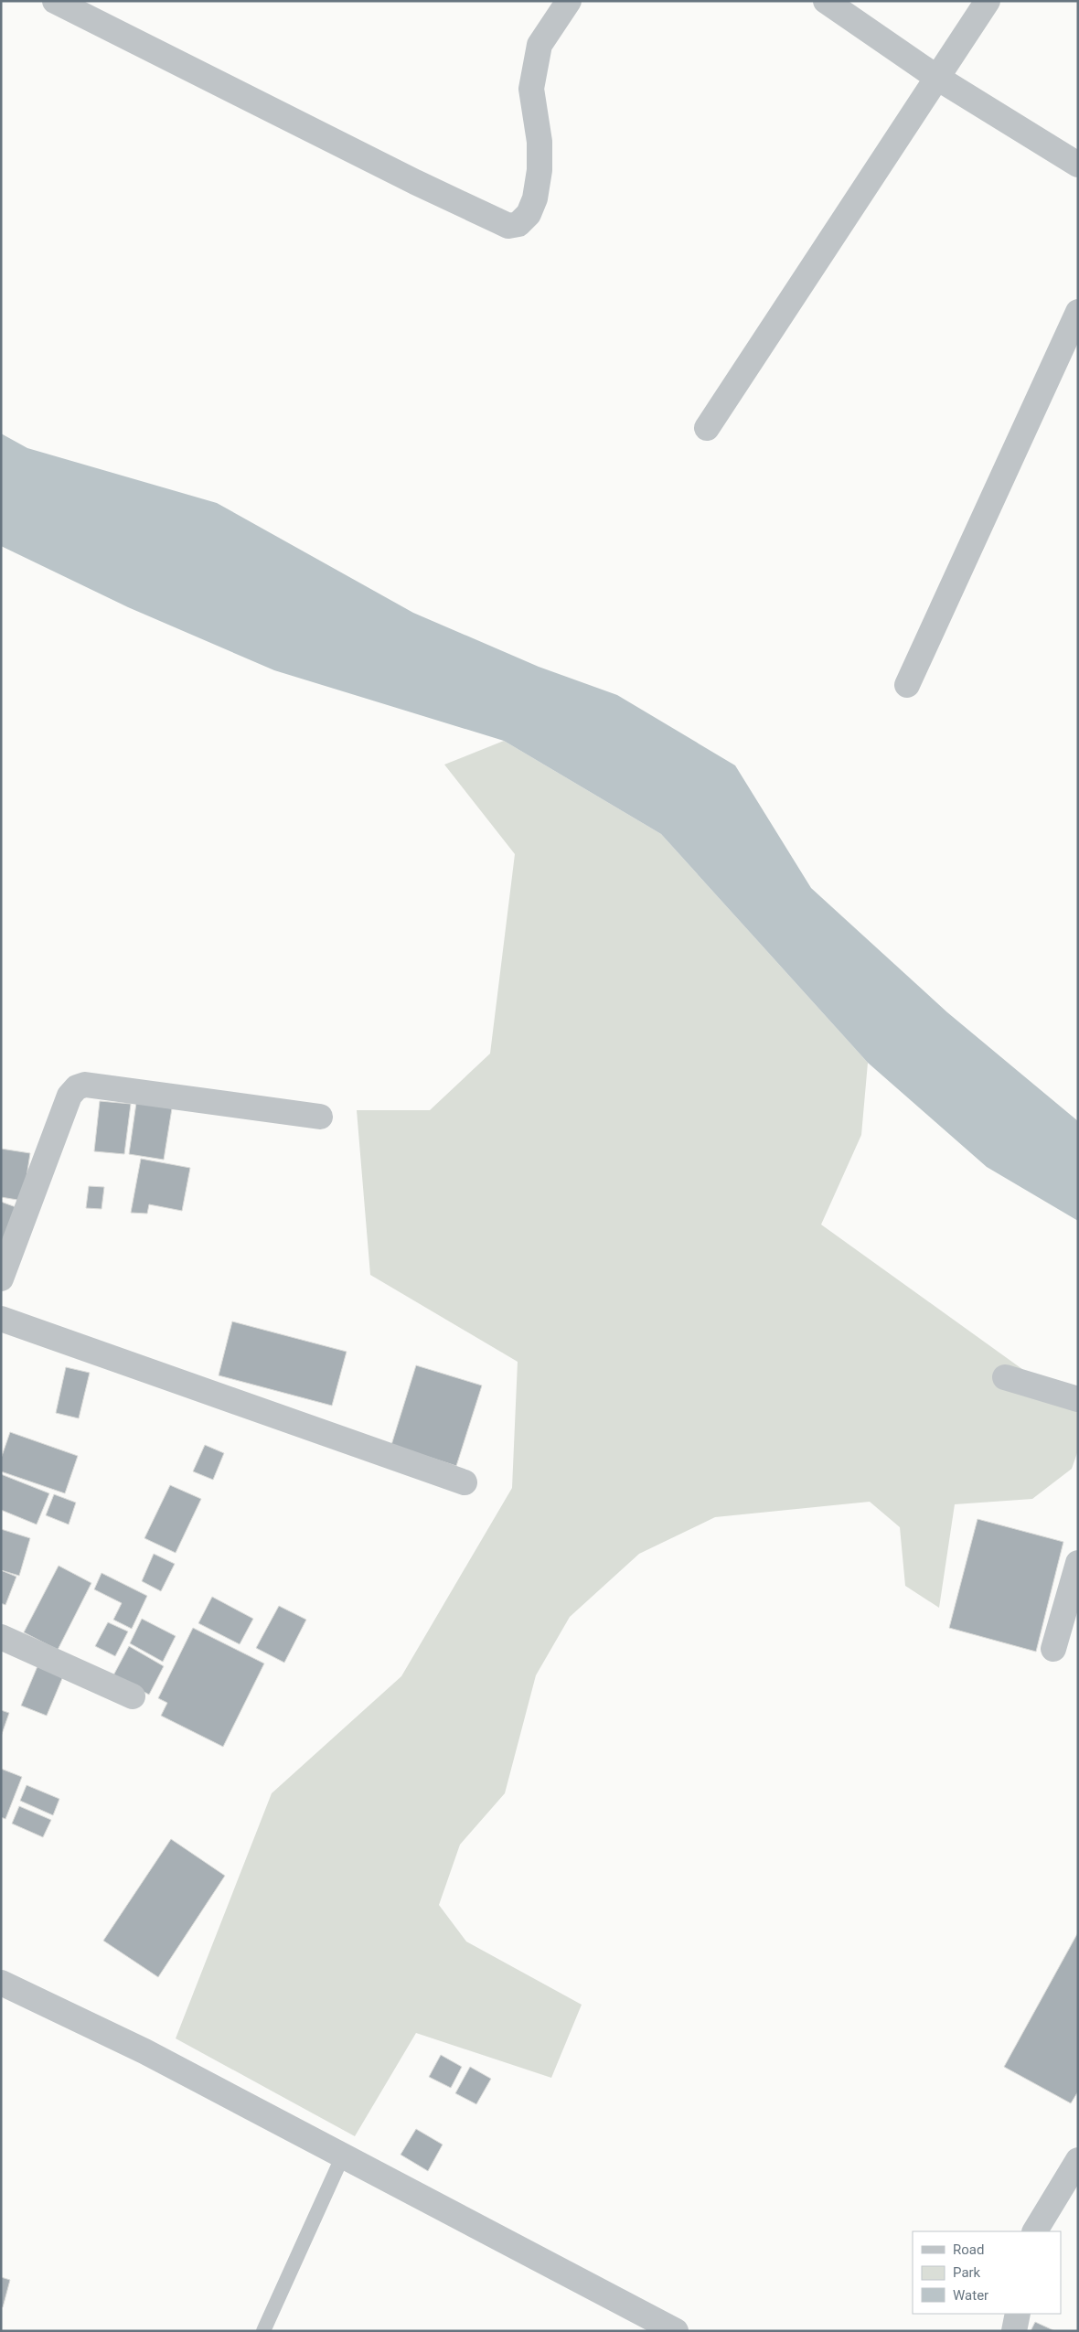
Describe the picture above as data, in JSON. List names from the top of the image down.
{
  "legend": ["Road", "Park", "Water"]
}
